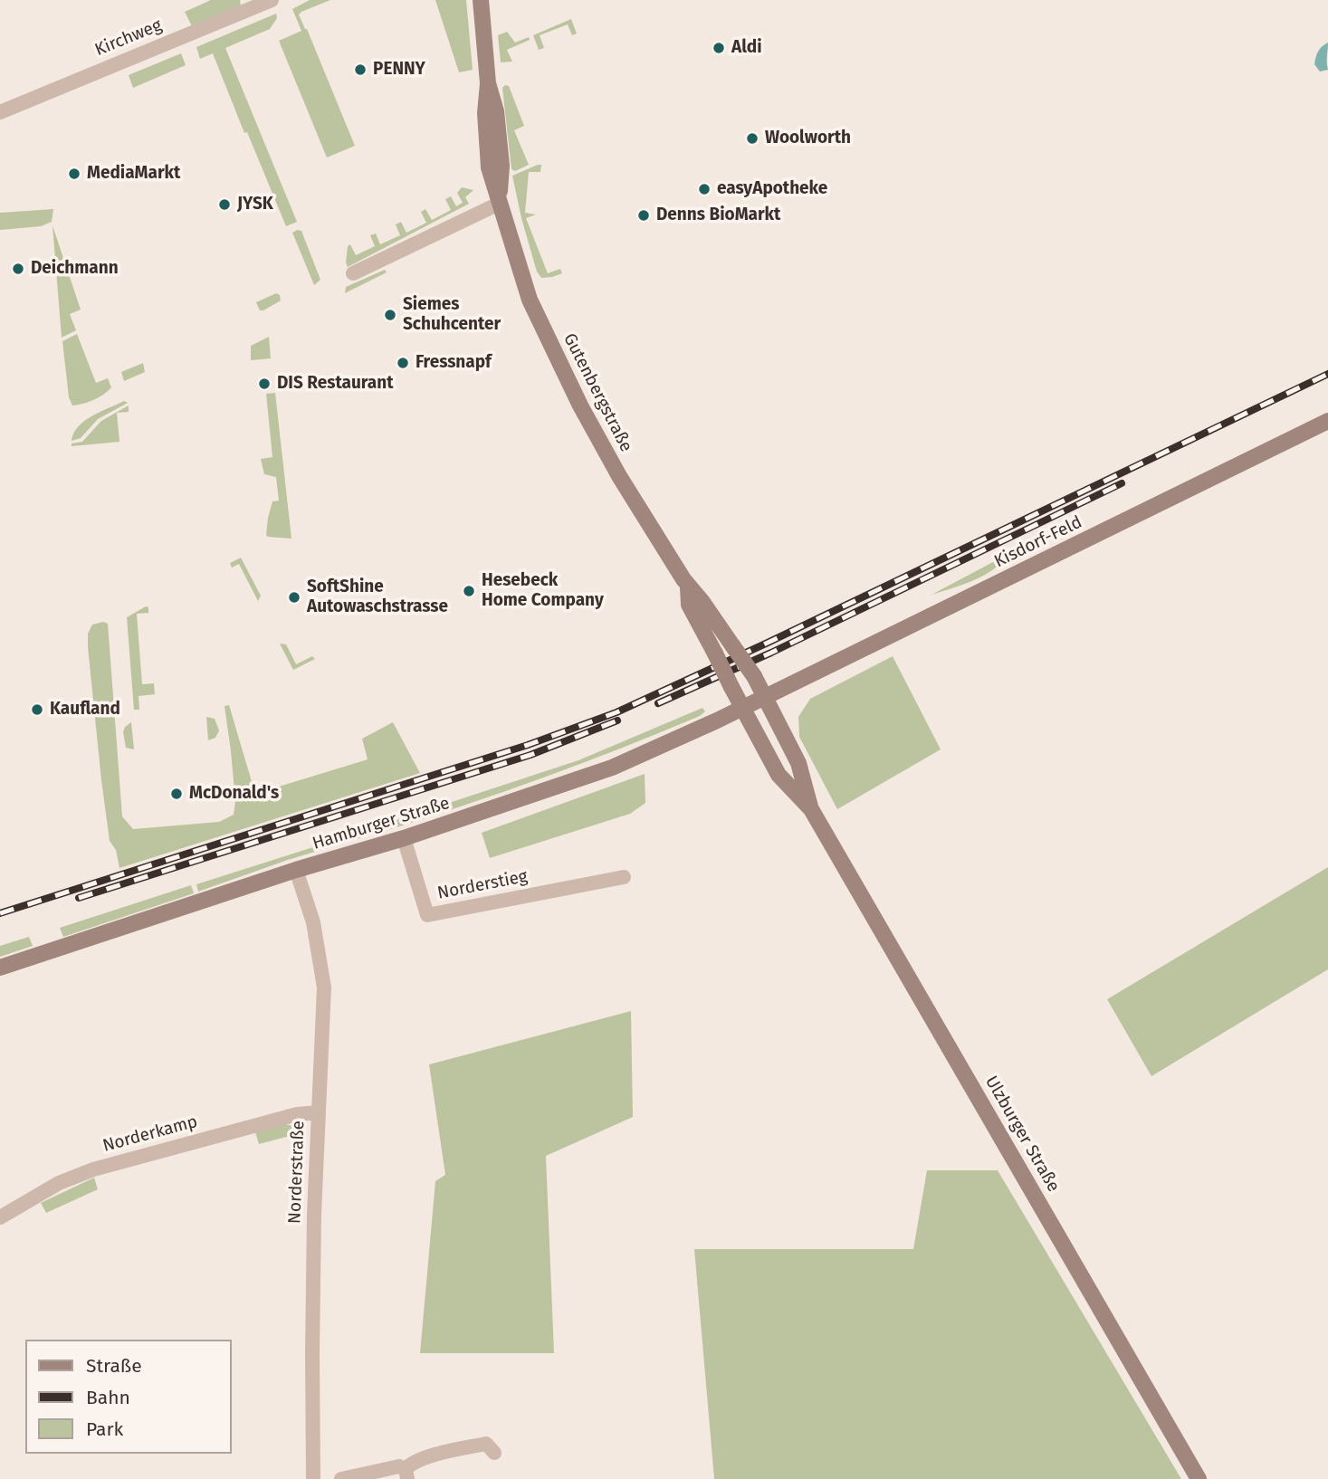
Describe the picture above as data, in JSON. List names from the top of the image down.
{
  "streets": {
    "main road": [
      "Gutenbergstraße",
      "Kisdorf-Feld",
      "Hamburger Straße",
      "Ulzburger Straße"
    ],
    "street": [
      "Kirchweg",
      "Norderstieg",
      "Norderkamp",
      "Norderstraße"
    ]
  },
  "crossings": [
    ["Gutenbergstraße", "Kisdorf-Feld"],
    ["Gutenbergstraße", "Hamburger Straße"],
    ["Gutenbergstraße", "Ulzburger Straße"],
    ["Kisdorf-Feld", "Hamburger Straße"],
    ["Kisdorf-Feld", "Ulzburger Straße"],
    ["Hamburger Straße", "Norderstieg"],
    ["Hamburger Straße", "Ulzburger Straße"],
    ["Hamburger Straße", "Norderstraße"],
    ["Norderkamp", "Norderstraße"]
  ],
  "places": [
    "Aldi",
    "PENNY",
    "Woolworth",
    "MediaMarkt",
    "easyApotheke",
    "JYSK",
    "Denns BioMarkt",
    "Deichmann",
    "Siemes Schuhcenter",
    "Fressnapf",
    "DIS Restaurant",
    "Hesebeck Home Company",
    "SoftShine Autowaschstrasse",
    "Kaufland",
    "McDonald's"
  ],
  "legend": ["Straße", "Bahn", "Park"]
}
